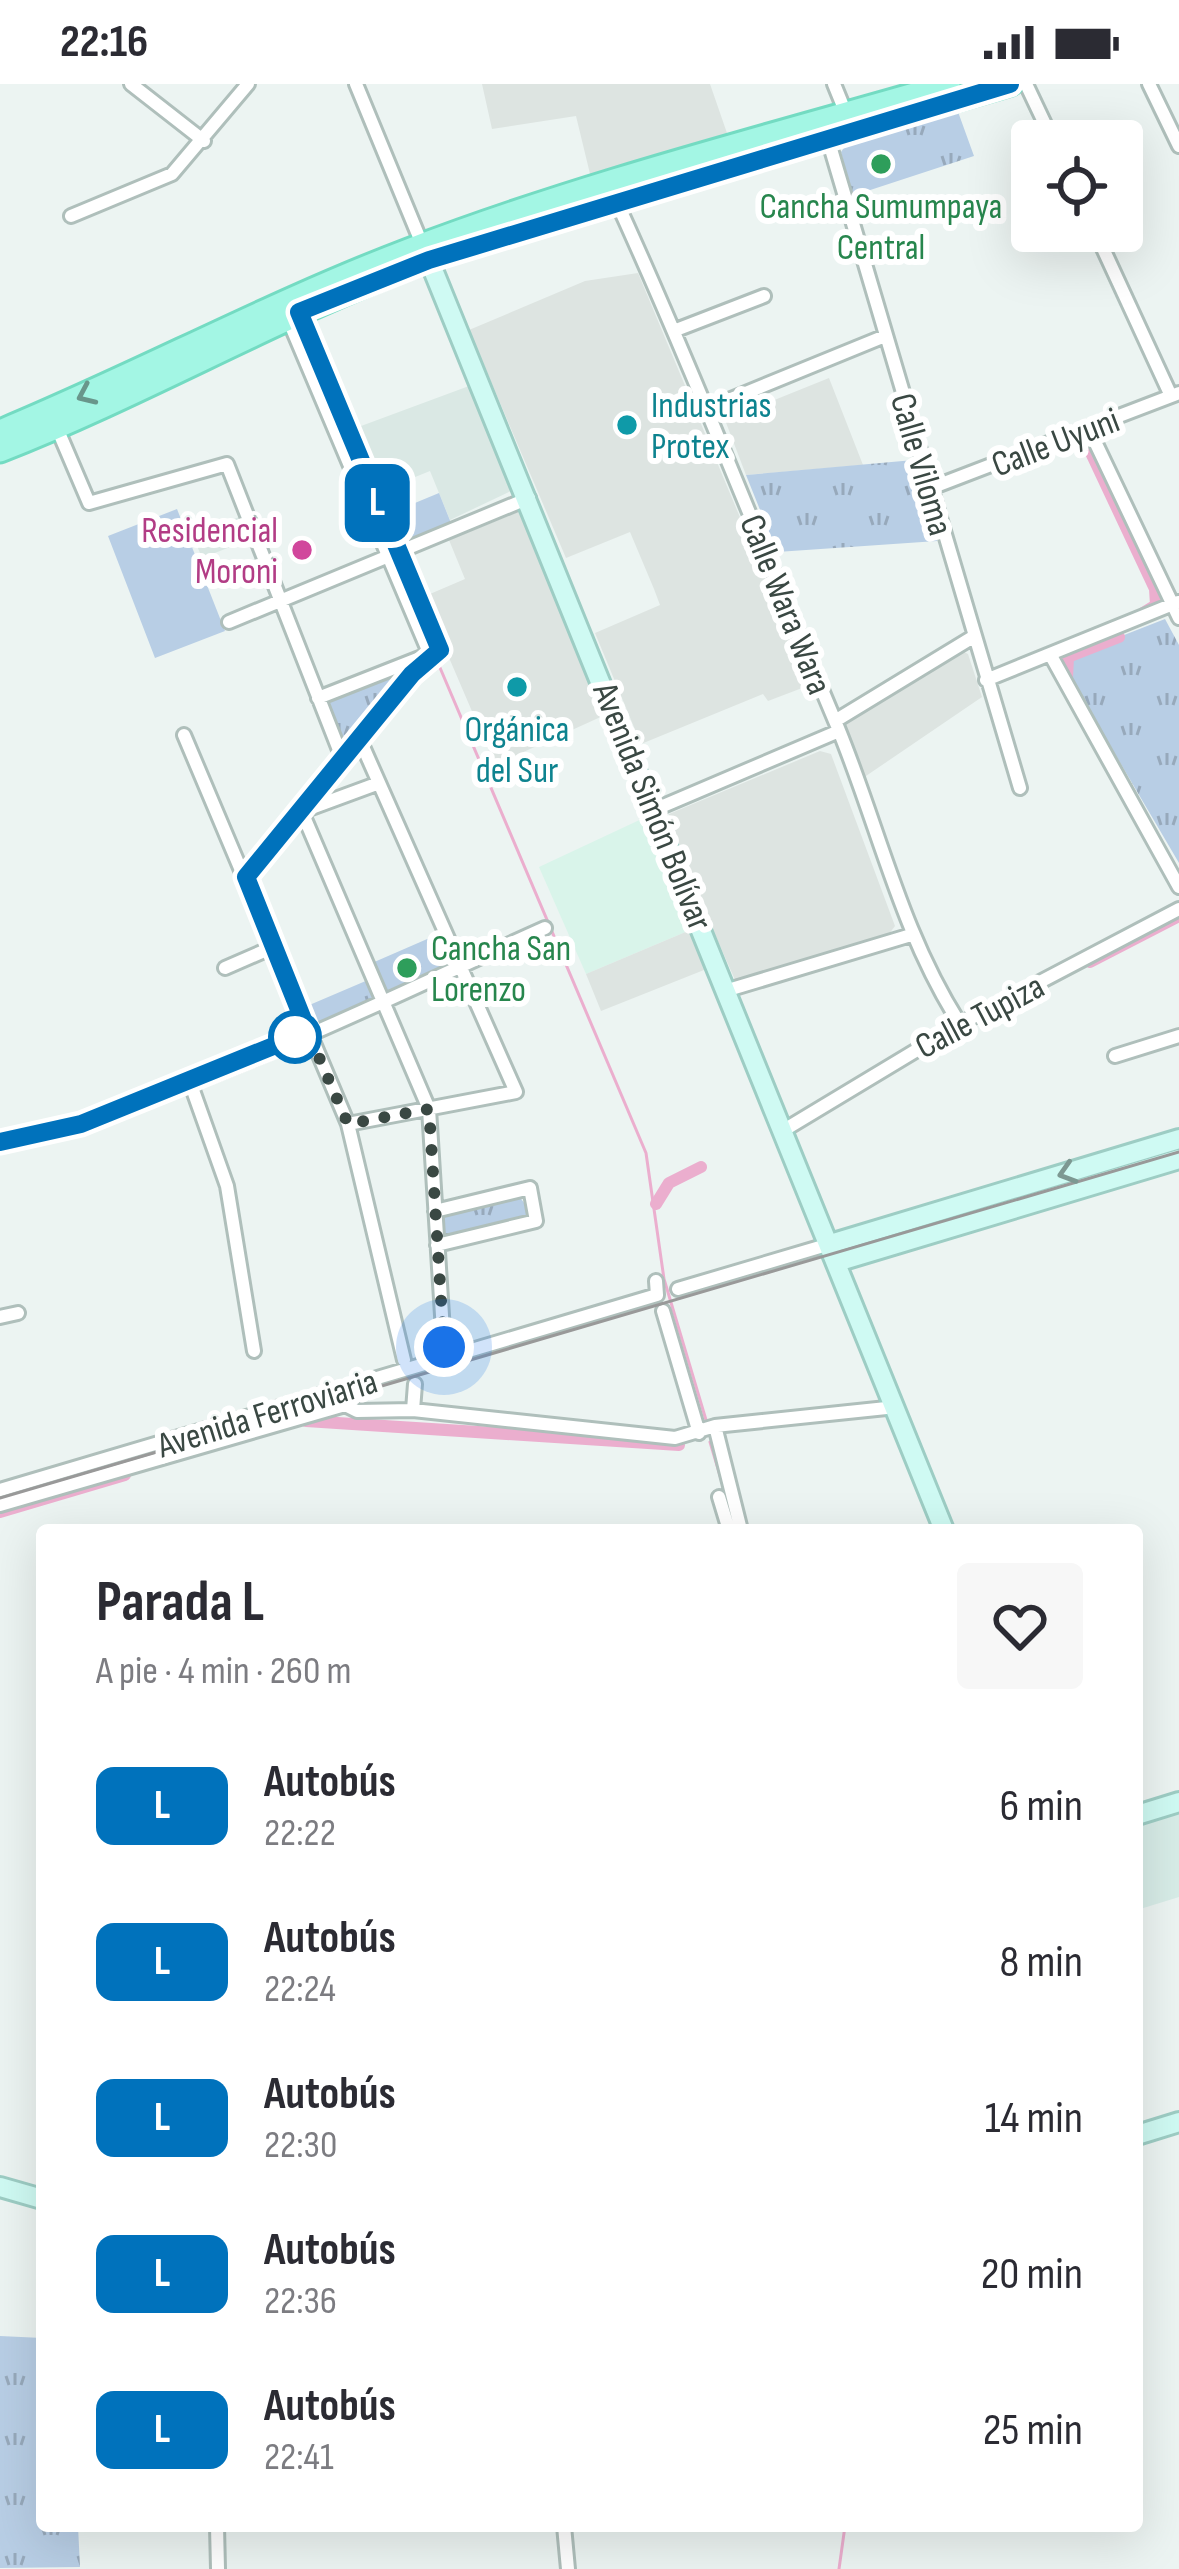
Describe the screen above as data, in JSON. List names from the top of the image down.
{
  "streets": {
    "street": [
      "Calle Uyuni",
      "Calle Viloma",
      "Calle Wara Wara",
      "Avenida Simón Bolívar",
      "Calle Tupiza",
      "Avenida Ferroviaria"
    ]
  },
  "crossings": [
    ["Calle Uyuni", "Calle Viloma"],
    ["Calle Wara Wara", "Calle Tupiza"],
    ["Avenida Simón Bolívar", "Calle Tupiza"]
  ],
  "places": [
    "Cancha Sumumpaya Central",
    "Industrias Protex",
    "Residencial Moroni",
    "Orgánica del Sur",
    "Cancha San Lorenzo"
  ],
  "lines": ["bus line L"],
  "page": {
    "status": "22:16",
    "on_map": "L",
    "heading": ["Parada L", "A pie · 4 min · 260 m"],
    "list": [
      {
        "mark": "L",
        "name": "Autobús",
        "note": "22:22",
        "value": "6 min"
      },
      {
        "mark": "L",
        "name": "Autobús",
        "note": "22:24",
        "value": "8 min"
      },
      {
        "mark": "L",
        "name": "Autobús",
        "note": "22:30",
        "value": "14 min"
      },
      {
        "mark": "L",
        "name": "Autobús",
        "note": "22:36",
        "value": "20 min"
      },
      {
        "mark": "L",
        "name": "Autobús",
        "note": "22:41",
        "value": "25 min"
      }
    ]
  }
}
